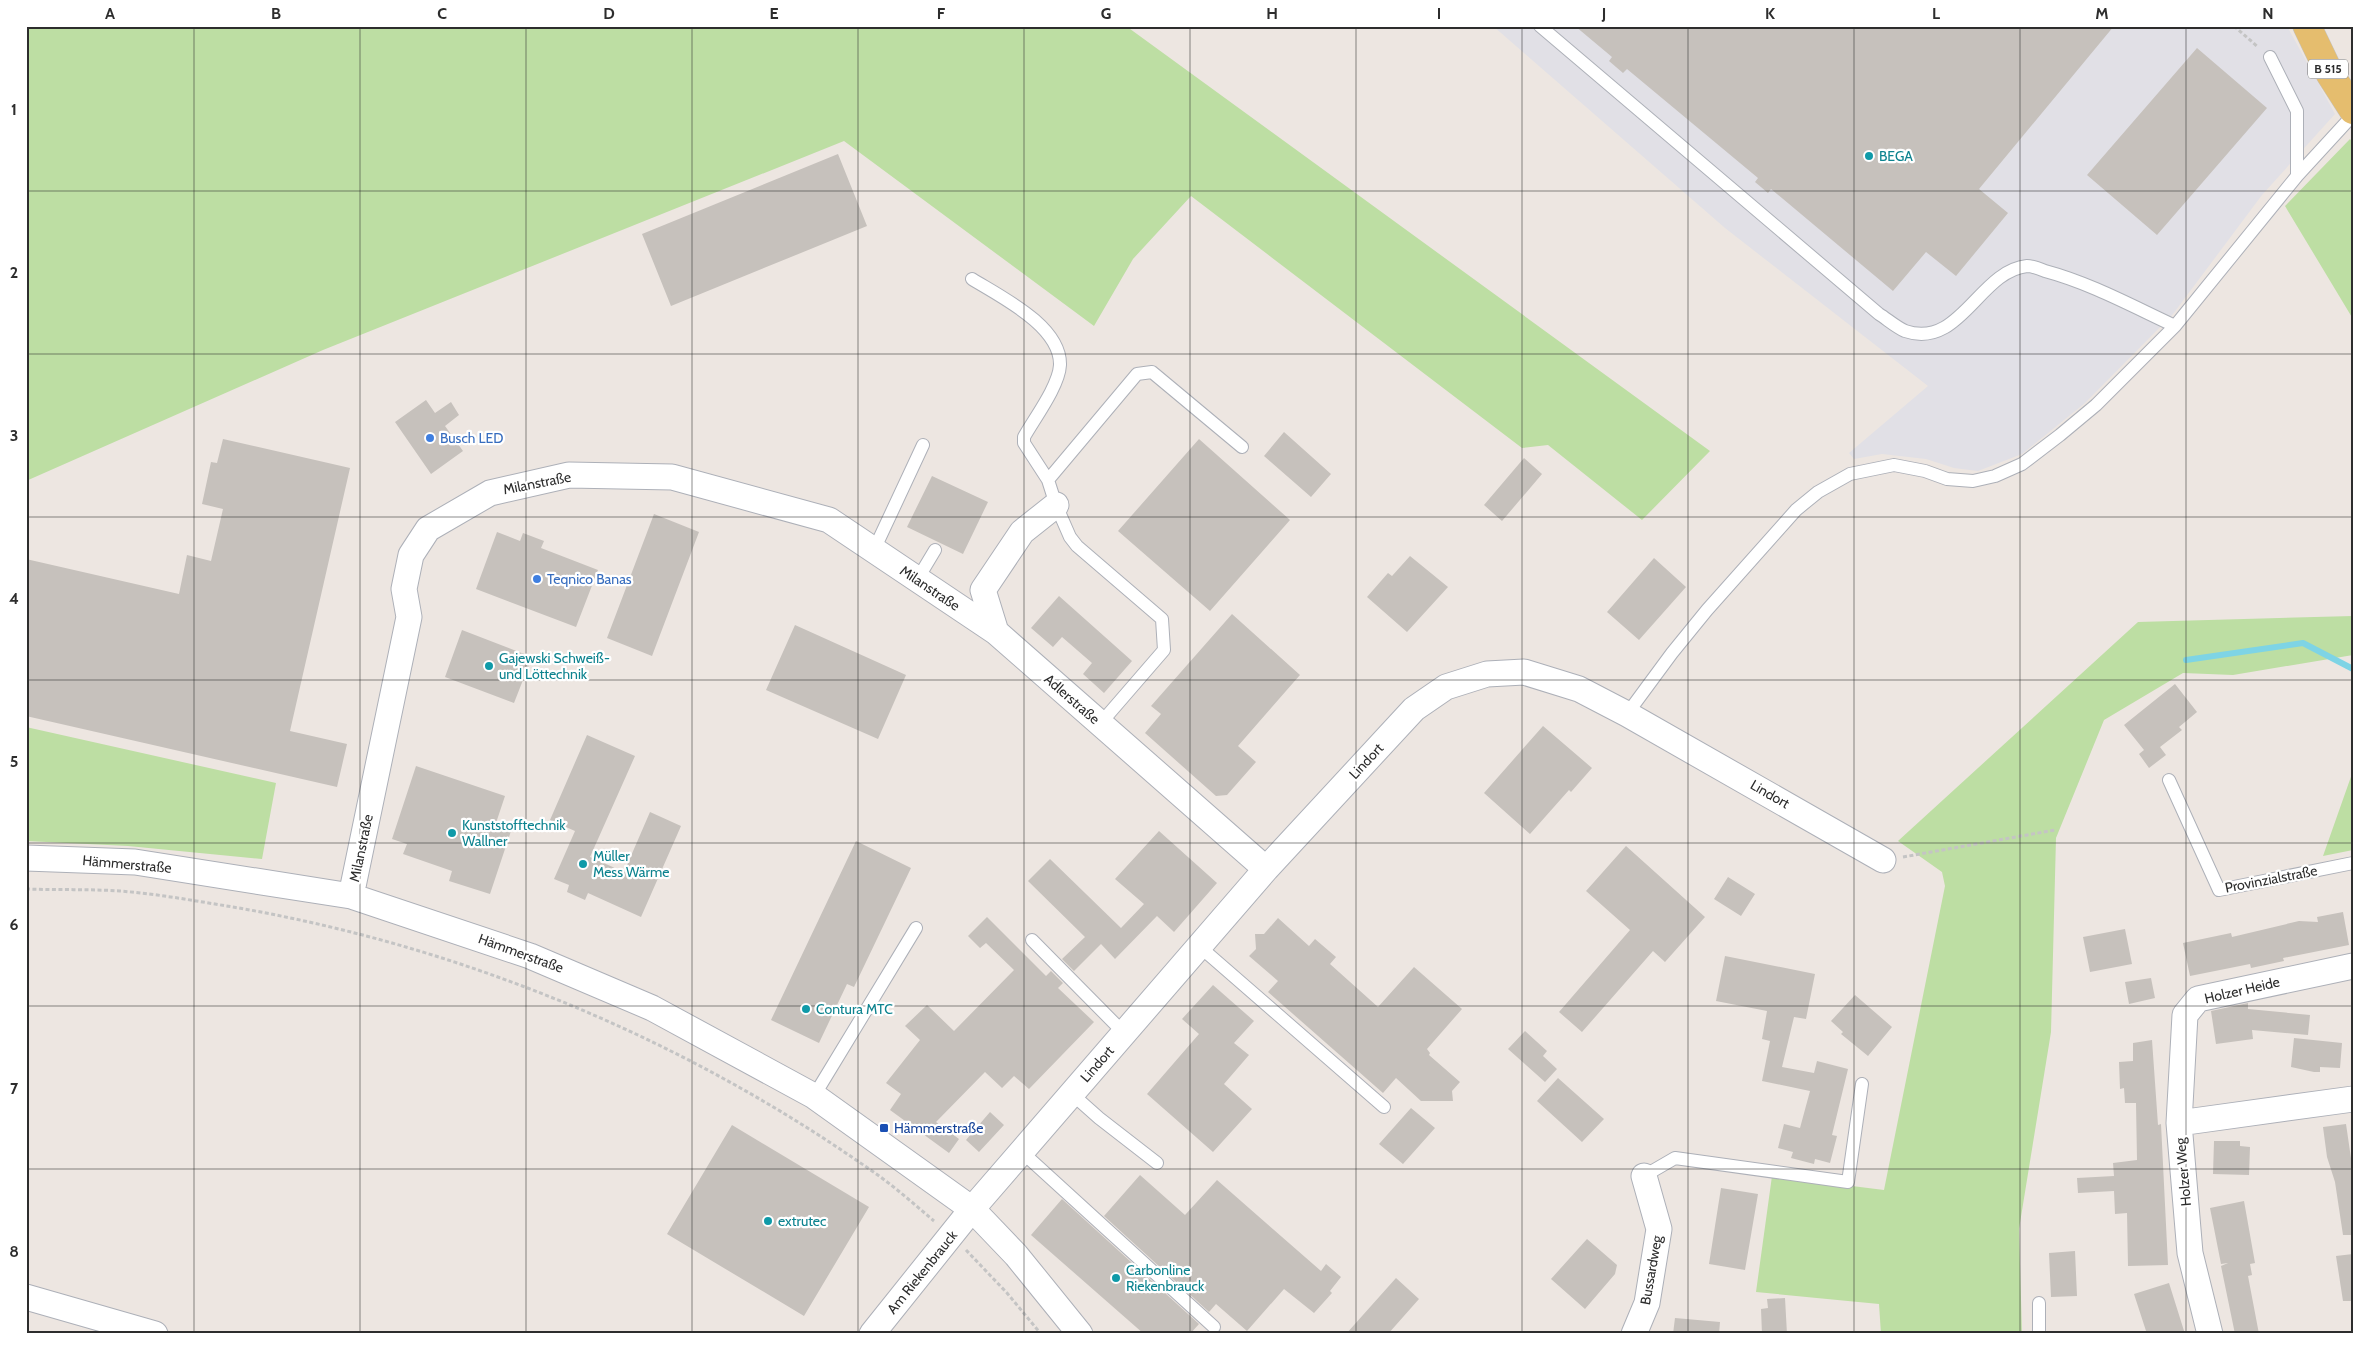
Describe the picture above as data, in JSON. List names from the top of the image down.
{
  "streets": {
    "main road": ["B 515"],
    "street": [
      "Milanstraße",
      "Adlerstraße",
      "Lindort",
      "Hämmerstraße",
      "Holzer Heide",
      "Holzer Weg",
      "Bussardweg",
      "Am Riekenbrauck"
    ],
    "lane": ["Provinzialstraße"]
  },
  "crossings": [
    ["Milanstraße", "Adlerstraße"],
    ["Milanstraße", "Hämmerstraße"],
    ["Adlerstraße", "Lindort"],
    ["Lindort", "Hämmerstraße"],
    ["Lindort", "Am Riekenbrauck"],
    ["Hämmerstraße", "Am Riekenbrauck"],
    ["Holzer Heide", "Holzer Weg"]
  ],
  "places": {
    "other": [
      "BEGA",
      "Busch LED",
      "Teqnico Banas",
      "Gajewski Schweiß- und Löttechnik",
      "Kunststofftechnik Wallner",
      "Müller Mess Wärme",
      "Contura MTC",
      "extrutec",
      "Carbonline Riekenbrauck"
    ],
    "transit": ["Hämmerstraße"]
  },
  "grid": {
    "columns": [
      "A",
      "B",
      "C",
      "D",
      "E",
      "F",
      "G",
      "H",
      "I",
      "J",
      "K",
      "L",
      "M",
      "N"
    ],
    "rows": [
      "1",
      "2",
      "3",
      "4",
      "5",
      "6",
      "7",
      "8"
    ]
  }
}
